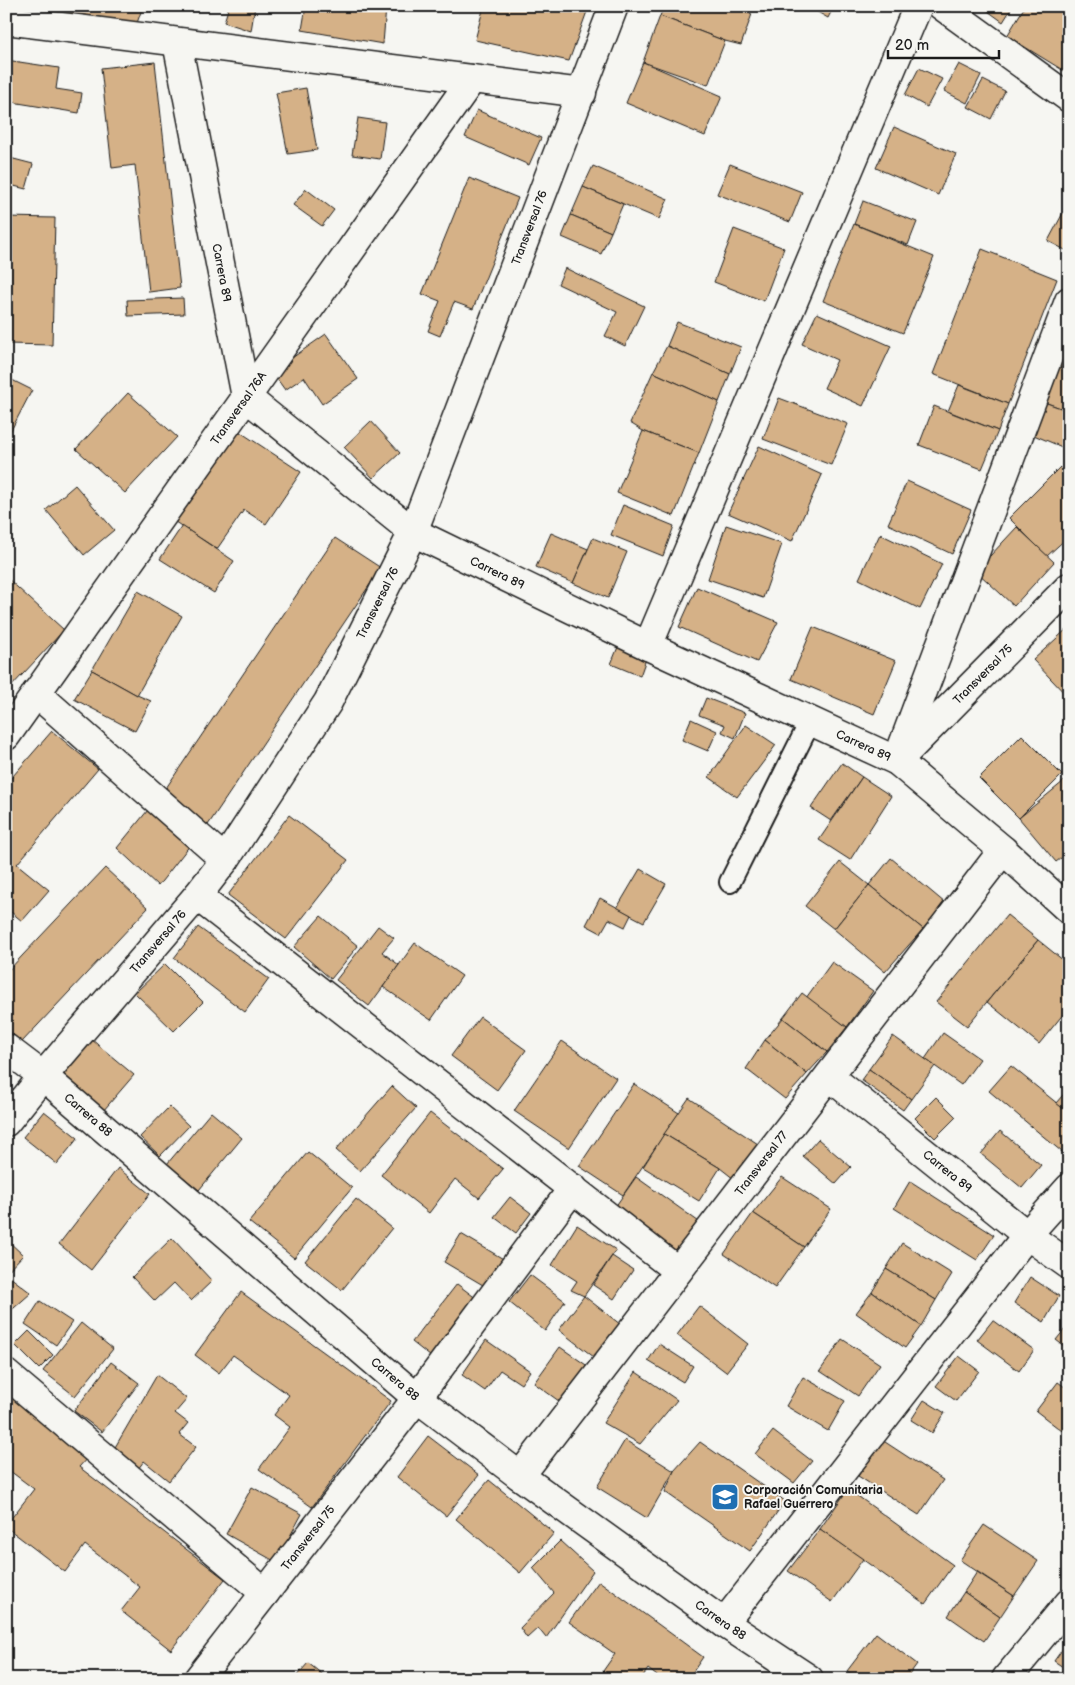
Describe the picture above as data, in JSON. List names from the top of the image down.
{
  "streets": {
    "street": [
      "Transversal 76",
      "Carrera 89",
      "Transversal 76A",
      "Transversal 75",
      "Carrera 88",
      "Transversal 77"
    ]
  },
  "crossings": [
    ["Transversal 76", "Carrera 89"],
    ["Transversal 76", "Carrera 88"],
    ["Carrera 89", "Transversal 76A"],
    ["Carrera 89", "Transversal 75"],
    ["Carrera 89", "Transversal 77"],
    ["Transversal 75", "Carrera 88"],
    ["Carrera 88", "Transversal 77"]
  ],
  "places": {
    "school or university": ["Corporación Comunitaria Rafael Guerrero"]
  },
  "scale_bar": "20 m"
}
